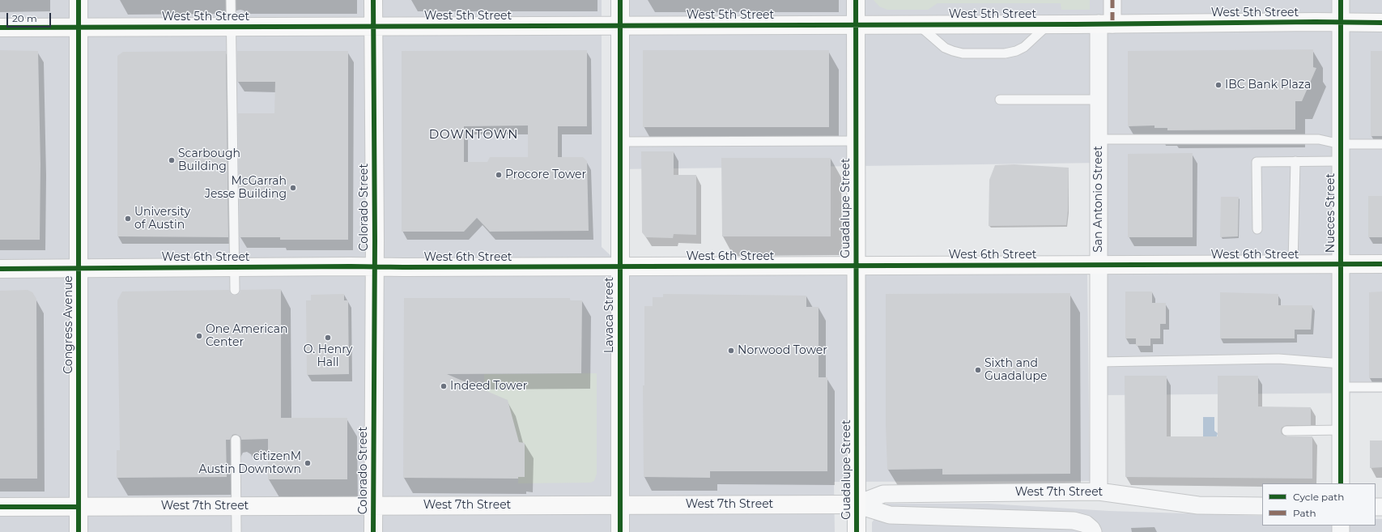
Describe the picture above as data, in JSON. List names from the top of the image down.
{
  "streets": {
    "main road": [
      "West 5th Street",
      "Colorado Street",
      "Guadalupe Street",
      "West 6th Street",
      "Lavaca Street",
      "Congress Avenue",
      "West 7th Street"
    ],
    "street": ["San Antonio Street", "Nueces Street"]
  },
  "crossings": [
    ["West 5th Street", "San Antonio Street"],
    ["West 5th Street", "Colorado Street"],
    ["West 5th Street", "Guadalupe Street"],
    ["West 5th Street", "Nueces Street"],
    ["West 5th Street", "Lavaca Street"],
    ["West 5th Street", "Congress Avenue"],
    ["San Antonio Street", "West 6th Street"],
    ["San Antonio Street", "West 7th Street"],
    ["Colorado Street", "West 6th Street"],
    ["Colorado Street", "West 7th Street"],
    ["Guadalupe Street", "West 6th Street"],
    ["Guadalupe Street", "West 7th Street"],
    ["Nueces Street", "West 6th Street"],
    ["West 6th Street", "Lavaca Street"],
    ["West 6th Street", "Congress Avenue"],
    ["Lavaca Street", "West 7th Street"],
    ["Congress Avenue", "West 7th Street"]
  ],
  "districts": ["DOWNTOWN"],
  "places": [
    "IBC Bank Plaza",
    "Scarbough Building",
    "Procore Tower",
    "McGarrah Jesse Building",
    "University of Austin",
    "One American Center",
    "O. Henry Hall",
    "Norwood Tower",
    "Sixth and Guadalupe",
    "Indeed Tower",
    "citizenM Austin Downtown"
  ],
  "legend": ["Cycle path", "Path"],
  "scale_bar": "20 m"
}
